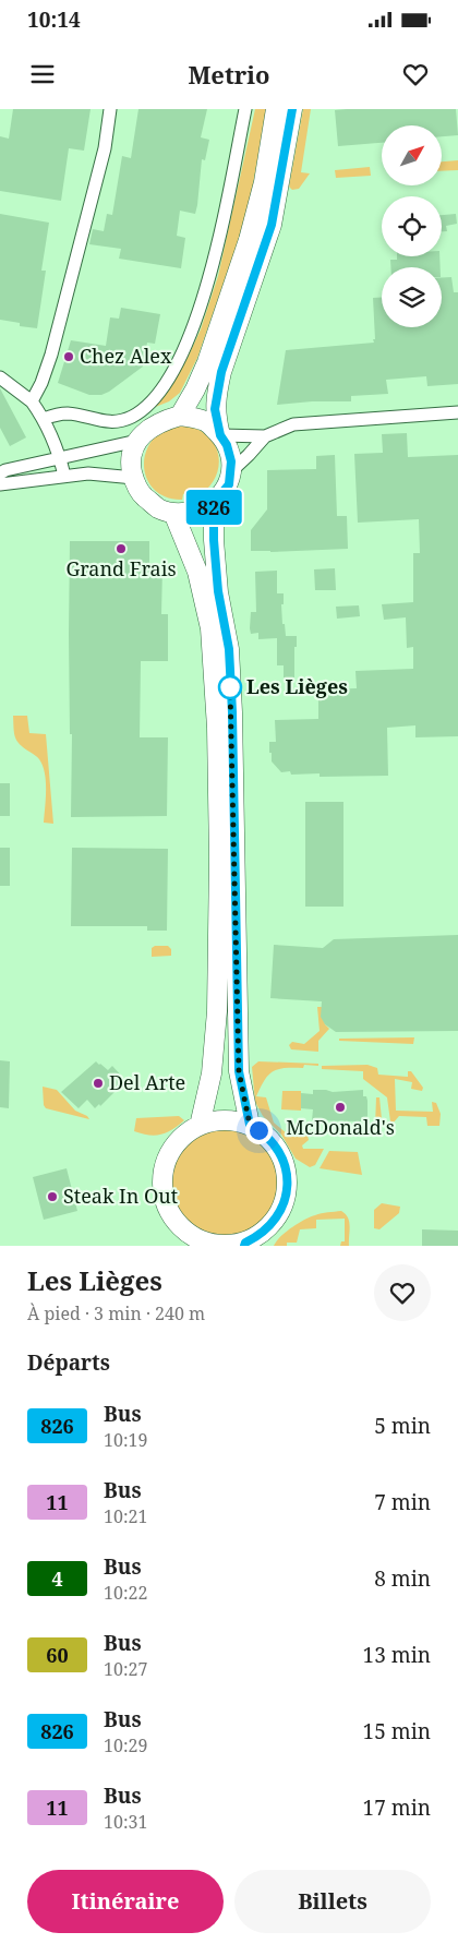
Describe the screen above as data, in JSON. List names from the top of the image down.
{
  "places": [
    "Chez Alex",
    "Grand Frais",
    "Les Lièges",
    "Del Arte",
    "McDonald's",
    "Steak In Out"
  ],
  "lines": ["bus line 826"],
  "north": "top right",
  "page": {
    "status": "10:14",
    "header": "Metrio",
    "on_map": "826",
    "heading": [
      ["Les Lièges", "À pied · 3 min · 240 m"],
      "Départs"
    ],
    "list": [
      {
        "mark": "826",
        "name": "Bus",
        "note": "10:19",
        "value": "5 min"
      },
      {
        "mark": "11",
        "name": "Bus",
        "note": "10:21",
        "value": "7 min"
      },
      {
        "mark": "4",
        "name": "Bus",
        "note": "10:22",
        "value": "8 min"
      },
      {
        "mark": "60",
        "name": "Bus",
        "note": "10:27",
        "value": "13 min"
      },
      {
        "mark": "826",
        "name": "Bus",
        "note": "10:29",
        "value": "15 min"
      },
      {
        "mark": "11",
        "name": "Bus",
        "note": "10:31",
        "value": "17 min"
      }
    ],
    "buttons": ["Itinéraire", "Billets"]
  }
}
